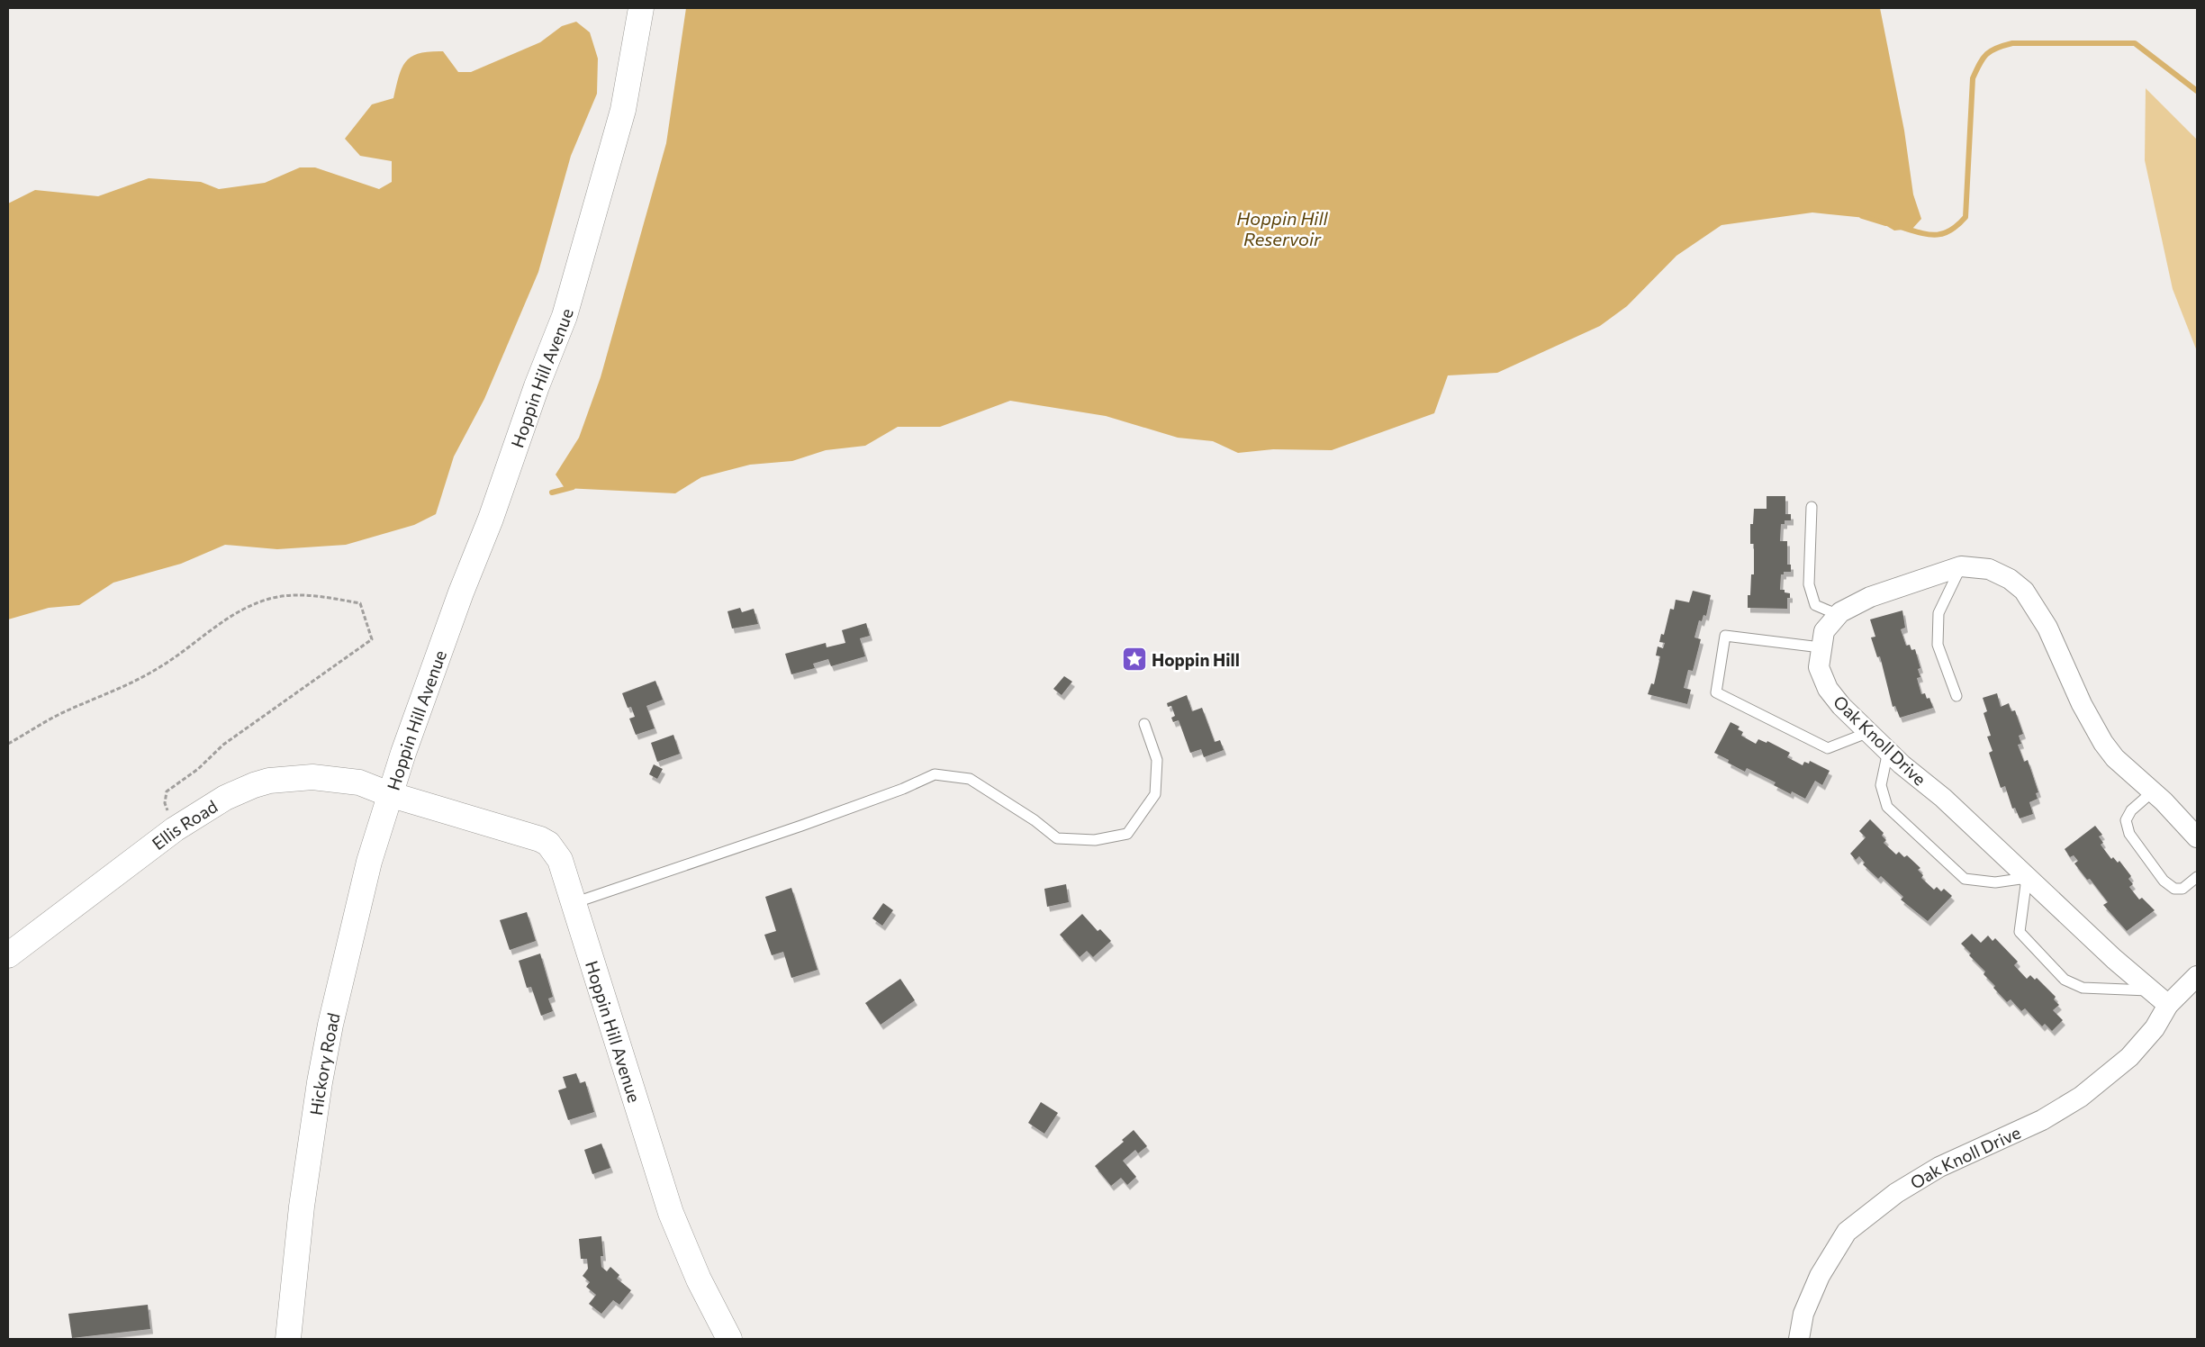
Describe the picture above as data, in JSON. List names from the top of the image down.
{
  "streets": {
    "main road": ["Hoppin Hill Avenue", "Ellis Road", "Hickory Road"],
    "street": ["Oak Knoll Drive"]
  },
  "crossings": [
    ["Hoppin Hill Avenue", "Ellis Road"],
    ["Hoppin Hill Avenue", "Hickory Road"],
    ["Ellis Road", "Hickory Road"]
  ],
  "water": ["Hoppin Hill Reservoir"],
  "places": {
    "place": ["Hoppin Hill"]
  }
}
